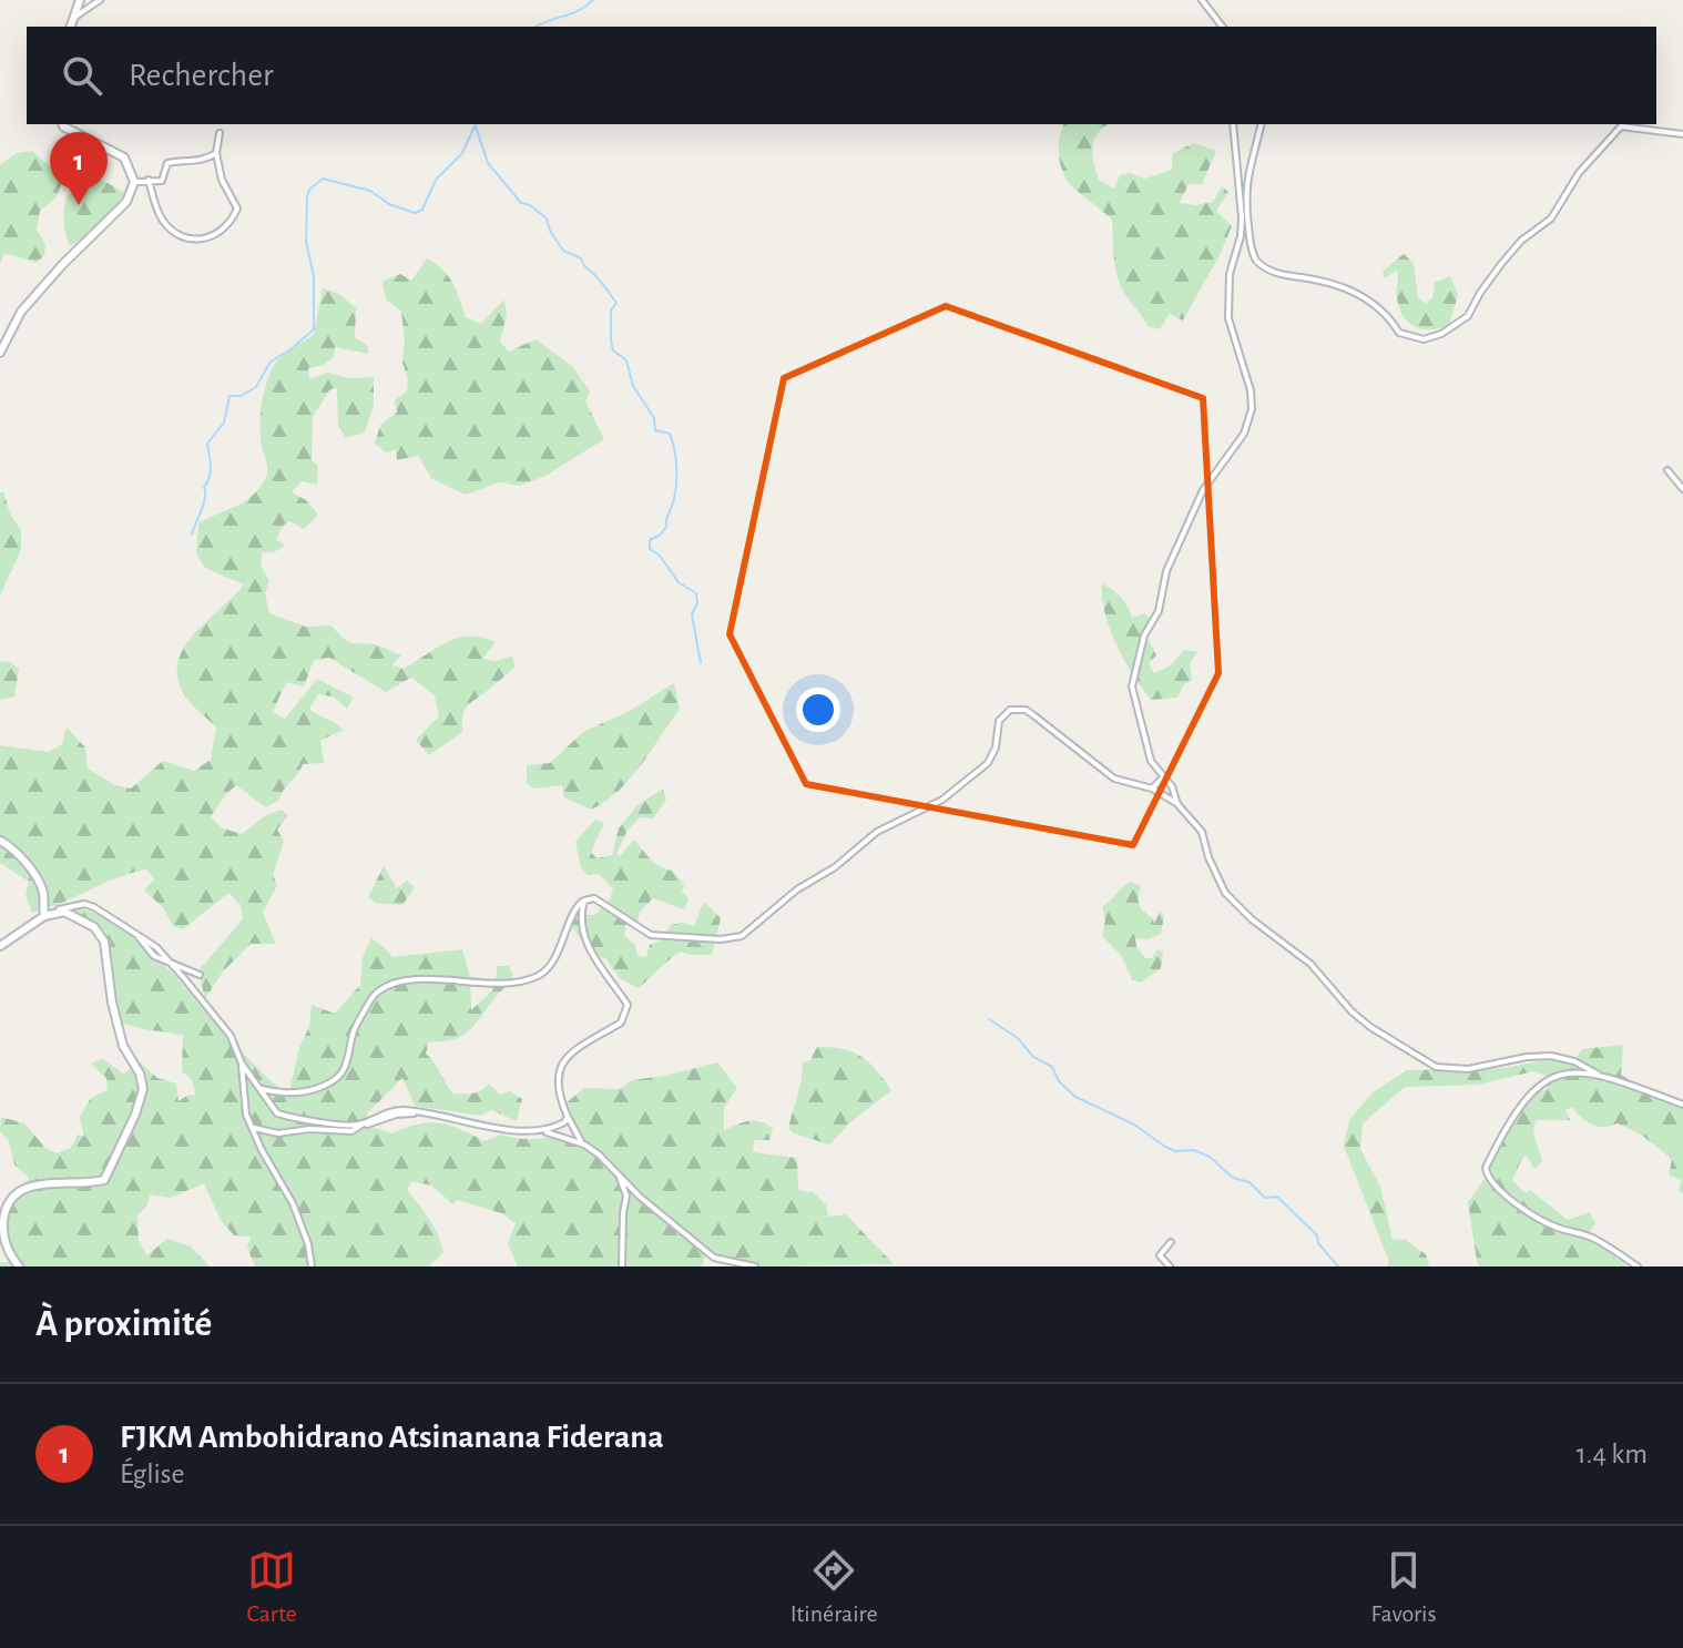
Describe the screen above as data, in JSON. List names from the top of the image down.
{
  "page": {
    "search": "Rechercher",
    "pins": "1",
    "heading": "À proximité",
    "list": [
      {
        "mark": "1",
        "name": "FJKM Ambohidrano Atsinanana Fiderana",
        "note": "Église",
        "value": "1.4 km"
      }
    ],
    "nav": ["Carte", "Itinéraire", "Favoris"]
  }
}
